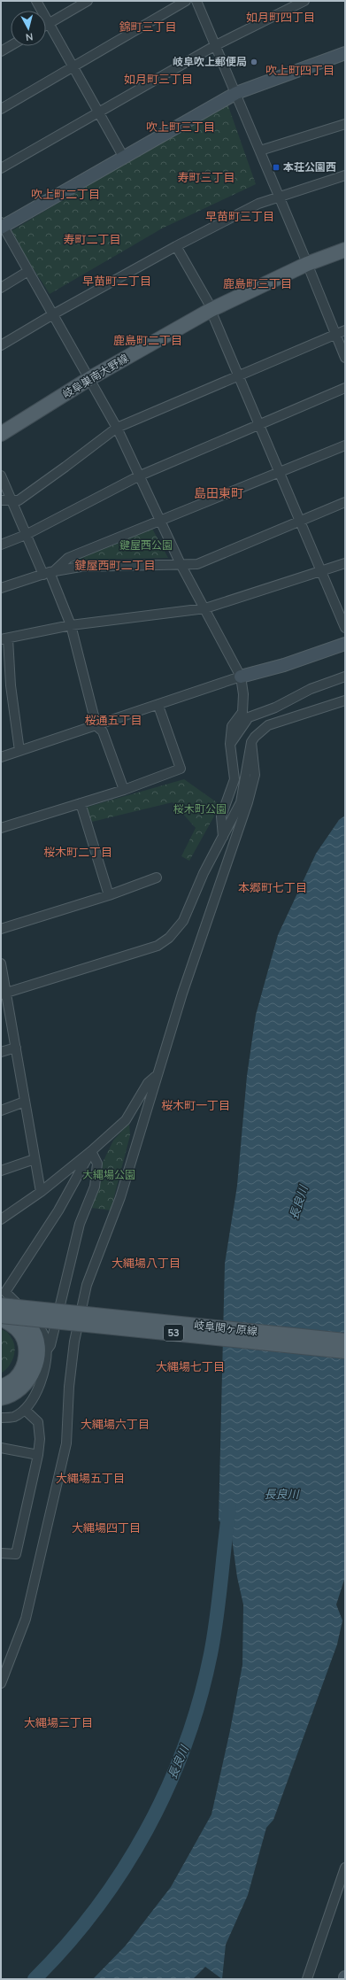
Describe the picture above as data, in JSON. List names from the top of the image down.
{
  "streets": {
    "main road": ["岐阜巣南大野線", "岐阜関ヶ原線", "53"]
  },
  "districts": [
    "如月町四丁目",
    "錦町三丁目",
    "吹上町四丁目",
    "如月町三丁目",
    "吹上町三丁目",
    "寿町三丁目",
    "吹上町二丁目",
    "早苗町三丁目",
    "寿町二丁目",
    "早苗町二丁目",
    "鹿島町三丁目",
    "鹿島町二丁目",
    "島田東町",
    "鍵屋西町二丁目",
    "桜通五丁目",
    "桜木町二丁目",
    "本郷町七丁目",
    "桜木町一丁目",
    "大縄場八丁目",
    "大縄場七丁目",
    "大縄場六丁目",
    "大縄場五丁目",
    "大縄場四丁目",
    "大縄場三丁目"
  ],
  "water": ["長良川"],
  "parks": ["鍵屋西公園", "桜木町公園", "大縄場公園"],
  "places": {
    "other": ["岐阜吹上郵便局"],
    "transit": ["本荘公園西"]
  },
  "north": "bottom"
}
